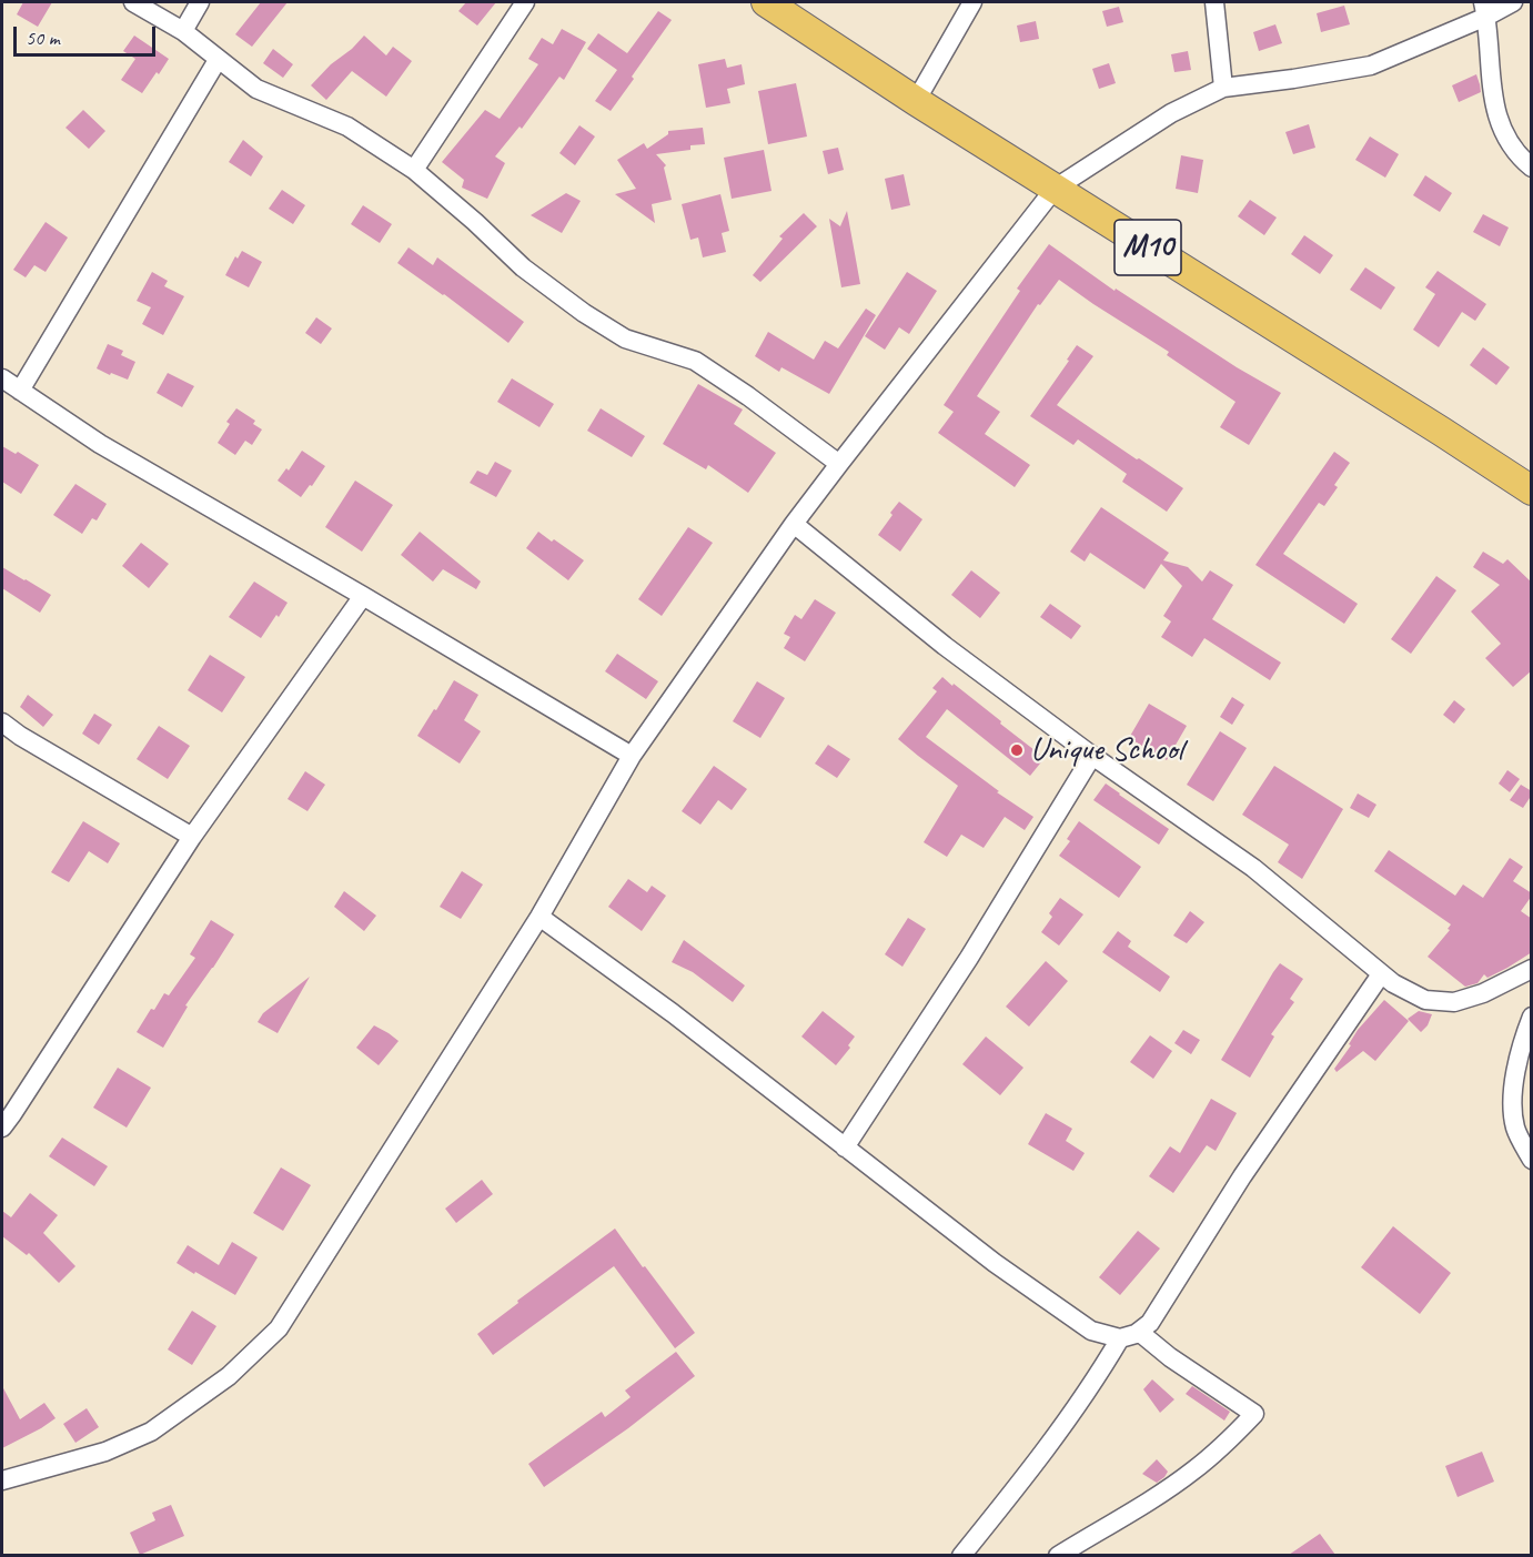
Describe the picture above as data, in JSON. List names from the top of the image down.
{
  "streets": {
    "main road": ["M10"]
  },
  "places": ["Unique School"],
  "scale_bar": "50 m"
}
